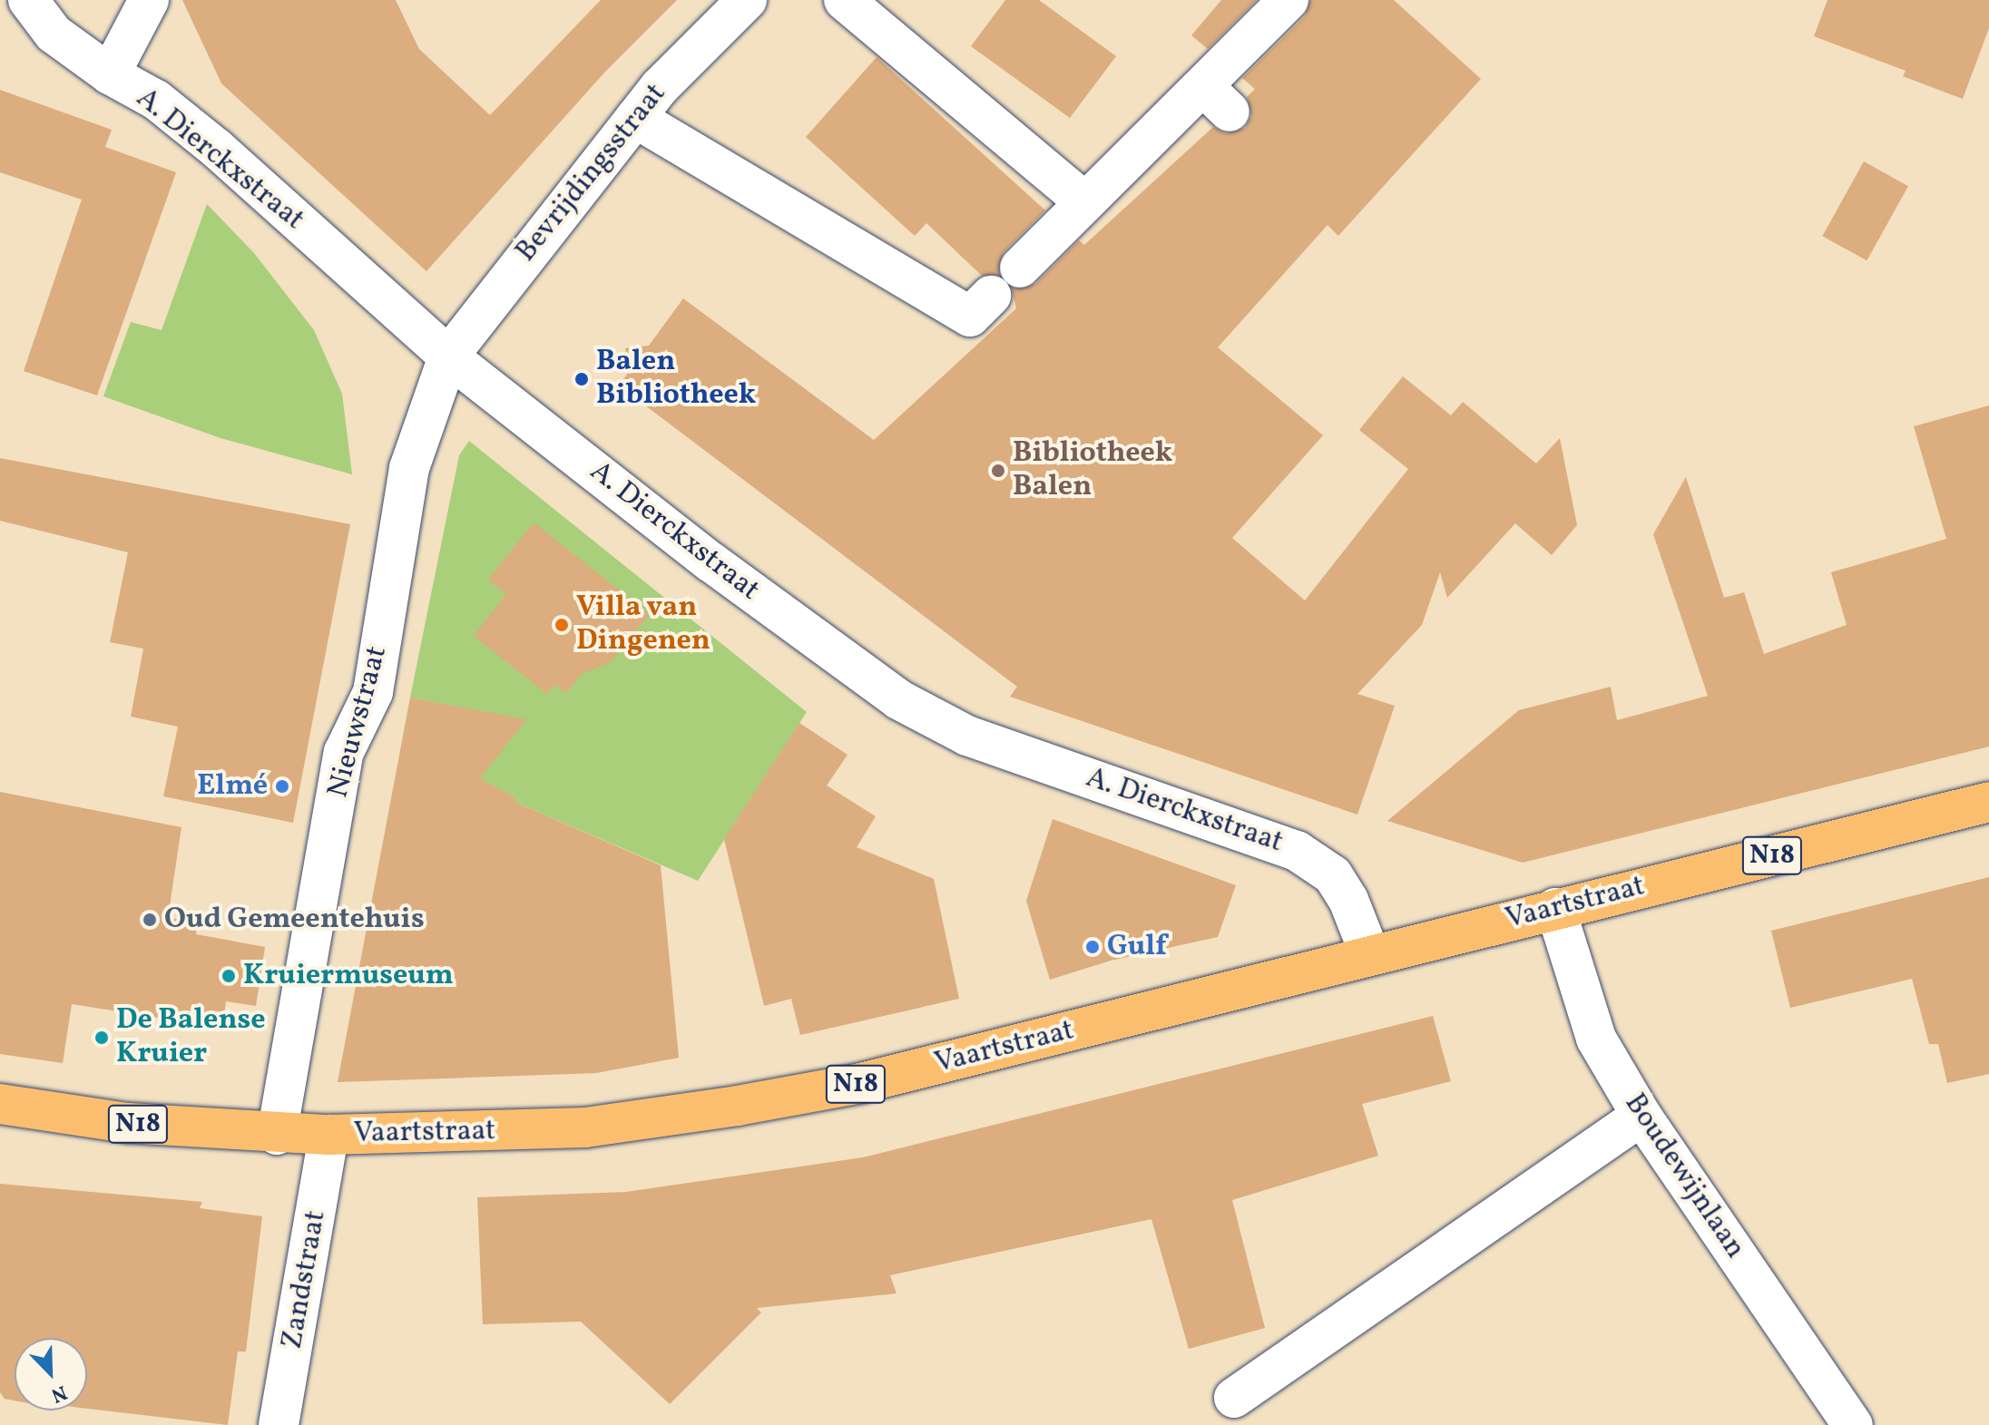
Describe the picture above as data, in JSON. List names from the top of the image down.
{
  "streets": {
    "main road": ["N18", "Vaartstraat"],
    "street": [
      "A. Dierckxstraat",
      "Bevrijdingsstraat",
      "Nieuwstraat",
      "Boudewijnlaan",
      "Zandstraat"
    ]
  },
  "crossings": [
    ["A. Dierckxstraat", "Bevrijdingsstraat"],
    ["A. Dierckxstraat", "Nieuwstraat"],
    ["A. Dierckxstraat", "Vaartstraat"],
    ["Bevrijdingsstraat", "Nieuwstraat"],
    ["Nieuwstraat", "Vaartstraat"],
    ["Vaartstraat", "Boudewijnlaan"],
    ["Vaartstraat", "Zandstraat"]
  ],
  "places": [
    "Balen Bibliotheek",
    "Bibliotheek Balen",
    "Villa van Dingenen",
    "Elmé",
    "Oud Gemeentehuis",
    "Gulf",
    "Kruiermuseum",
    "De Balense Kruier"
  ],
  "north": "bottom right"
}
